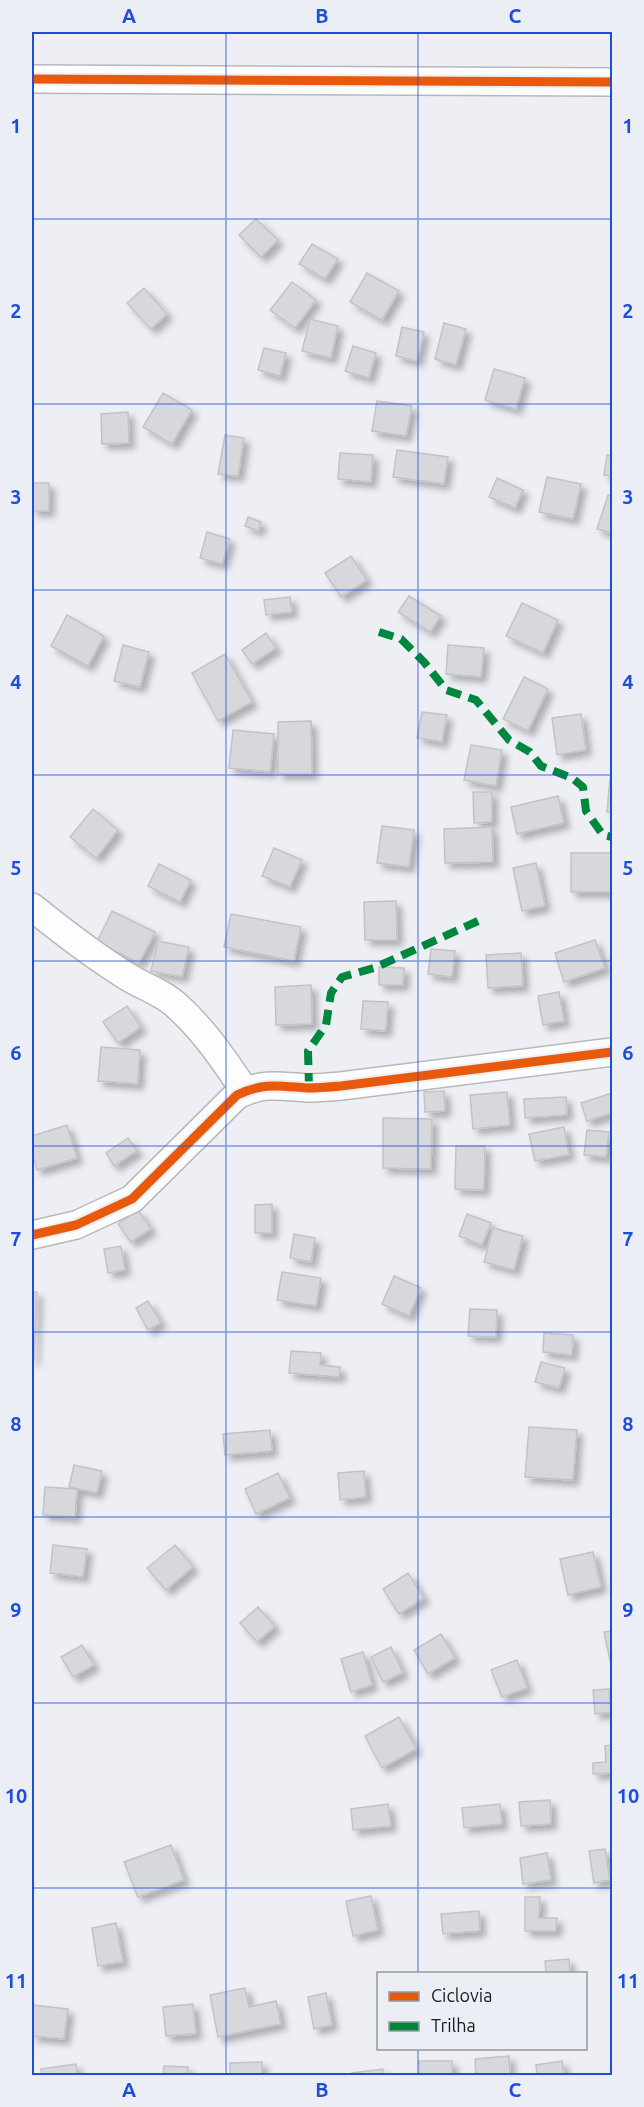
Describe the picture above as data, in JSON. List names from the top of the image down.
{
  "legend": ["Ciclovia", "Trilha"],
  "grid": {
    "columns": ["A", "B", "C"],
    "rows": [
      "1",
      "2",
      "3",
      "4",
      "5",
      "6",
      "7",
      "8",
      "9",
      "10",
      "11"
    ]
  }
}
